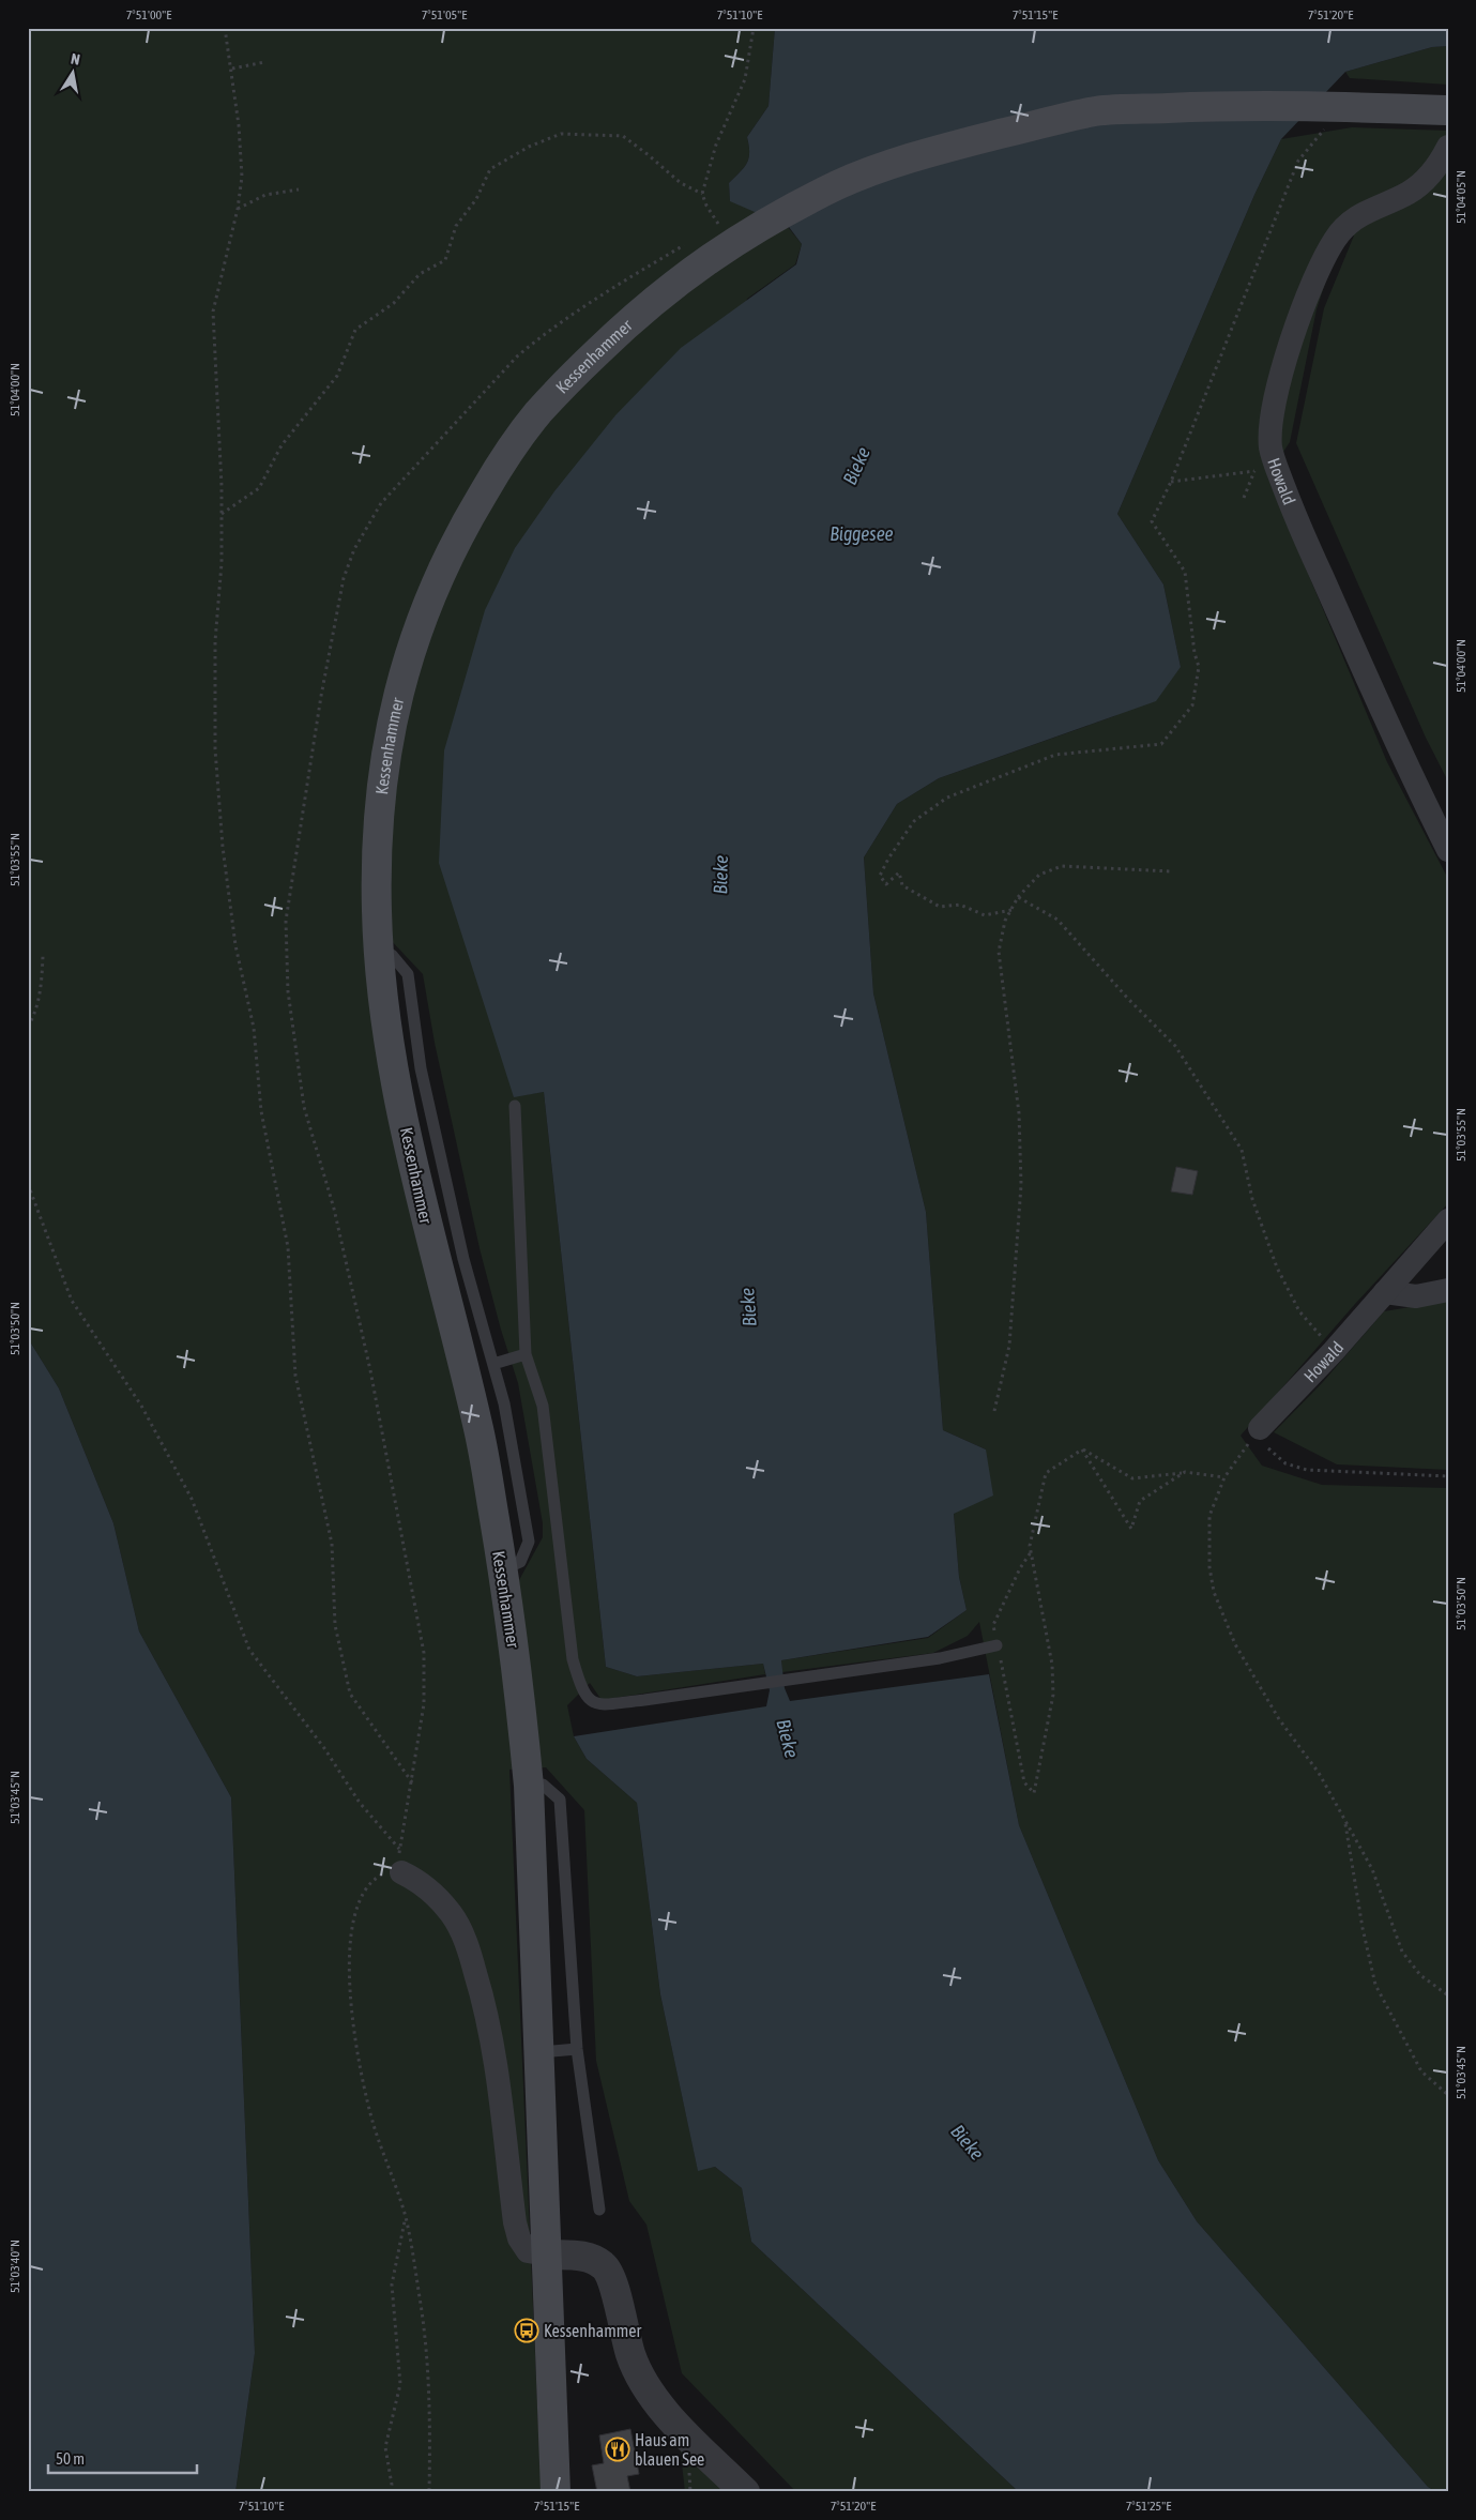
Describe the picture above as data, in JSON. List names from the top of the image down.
{
  "streets": {
    "main road": ["Kessenhammer"],
    "street": ["Howald"]
  },
  "water": ["Bieke", "Biggesee"],
  "places": {
    "bus stop": ["Kessenhammer"],
    "restaurant": ["Haus am blauen See"]
  },
  "scale_bar": "50 m",
  "north": "top",
  "coordinates": [
    "7°51'00\"E",
    "7°51'05\"E",
    "7°51'10\"E",
    "7°51'15\"E",
    "7°51'20\"E",
    "51°04'05\"N",
    "51°04'00\"N",
    "51°03'55\"N",
    "51°03'50\"N",
    "51°03'45\"N",
    "51°03'40\"N",
    "7°51'25\"E"
  ]
}
